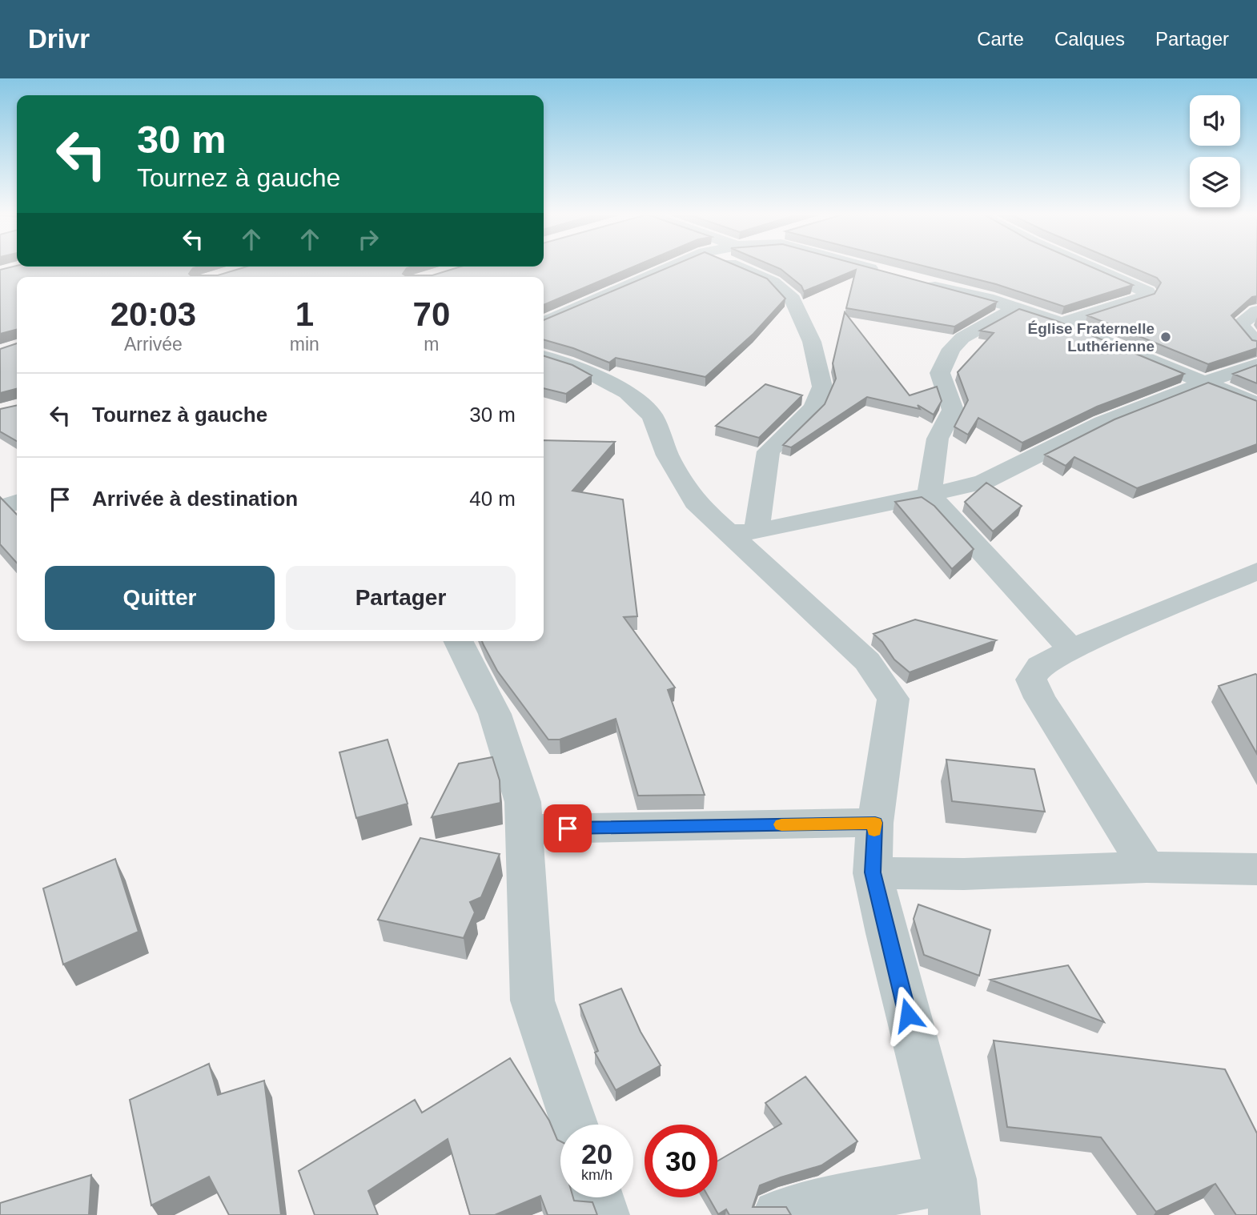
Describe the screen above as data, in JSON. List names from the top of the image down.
{
  "places": ["Église Fraternelle Luthérienne"],
  "page": {
    "header": "Drivr",
    "nav": ["Carte", "Calques", "Partager"],
    "turn": ["30 m", "Tournez à gauche"],
    "eta": [
      "20:03",
      "Arrivée",
      "1",
      "min",
      "70",
      "m"
    ],
    "list": [
      {
        "name": "Tournez à gauche",
        "value": "30 m"
      },
      {
        "name": "Arrivée à destination",
        "value": "40 m"
      }
    ],
    "buttons": ["Quitter", "Partager"],
    "speed": "20 km/h",
    "limit": "30"
  }
}
